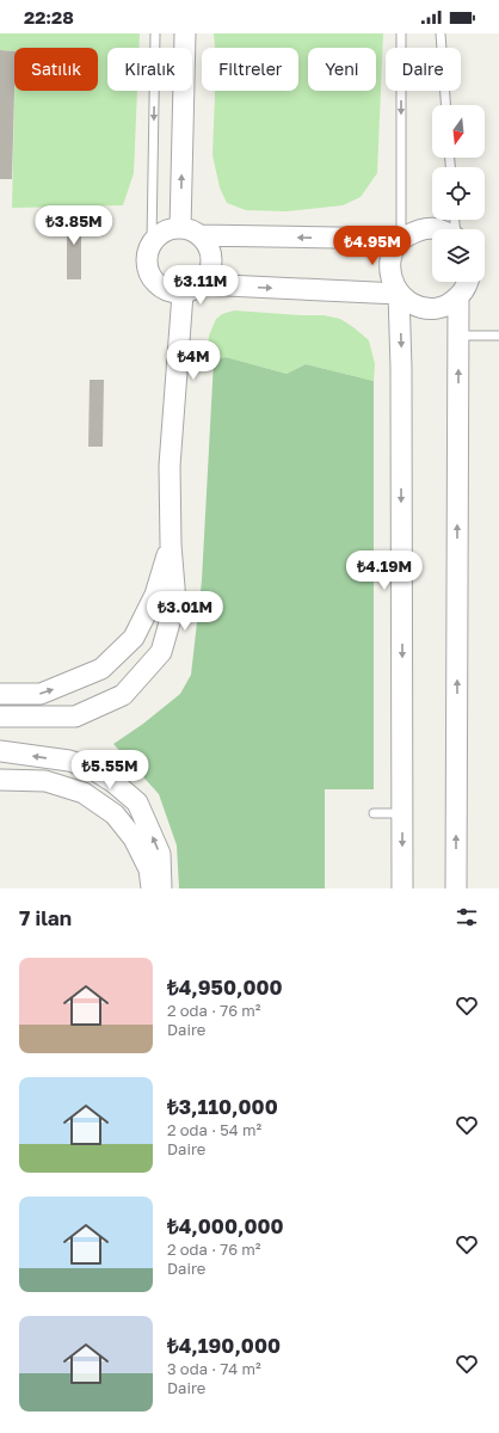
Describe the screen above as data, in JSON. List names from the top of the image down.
{
  "north": "bottom",
  "page": {
    "status": "22:28",
    "chip": [
      "Satılık",
      "Kiralık",
      "Filtreler",
      "Yeni",
      "Daire"
    ],
    "price": [
      "₺3.85M",
      "₺4.95M",
      "₺3.11M",
      "₺4M",
      "₺4.19M",
      "₺3.01M",
      "₺5.55M"
    ],
    "heading": "7 ilan",
    "list": [
      {
        "name": "₺4,950,000",
        "note": "2 oda · 76 m² · Daire"
      },
      {
        "name": "₺3,110,000",
        "note": "2 oda · 54 m² · Daire"
      },
      {
        "name": "₺4,000,000",
        "note": "2 oda · 76 m² · Daire"
      },
      {
        "name": "₺4,190,000",
        "note": "3 oda · 74 m² · Daire"
      }
    ]
  }
}
